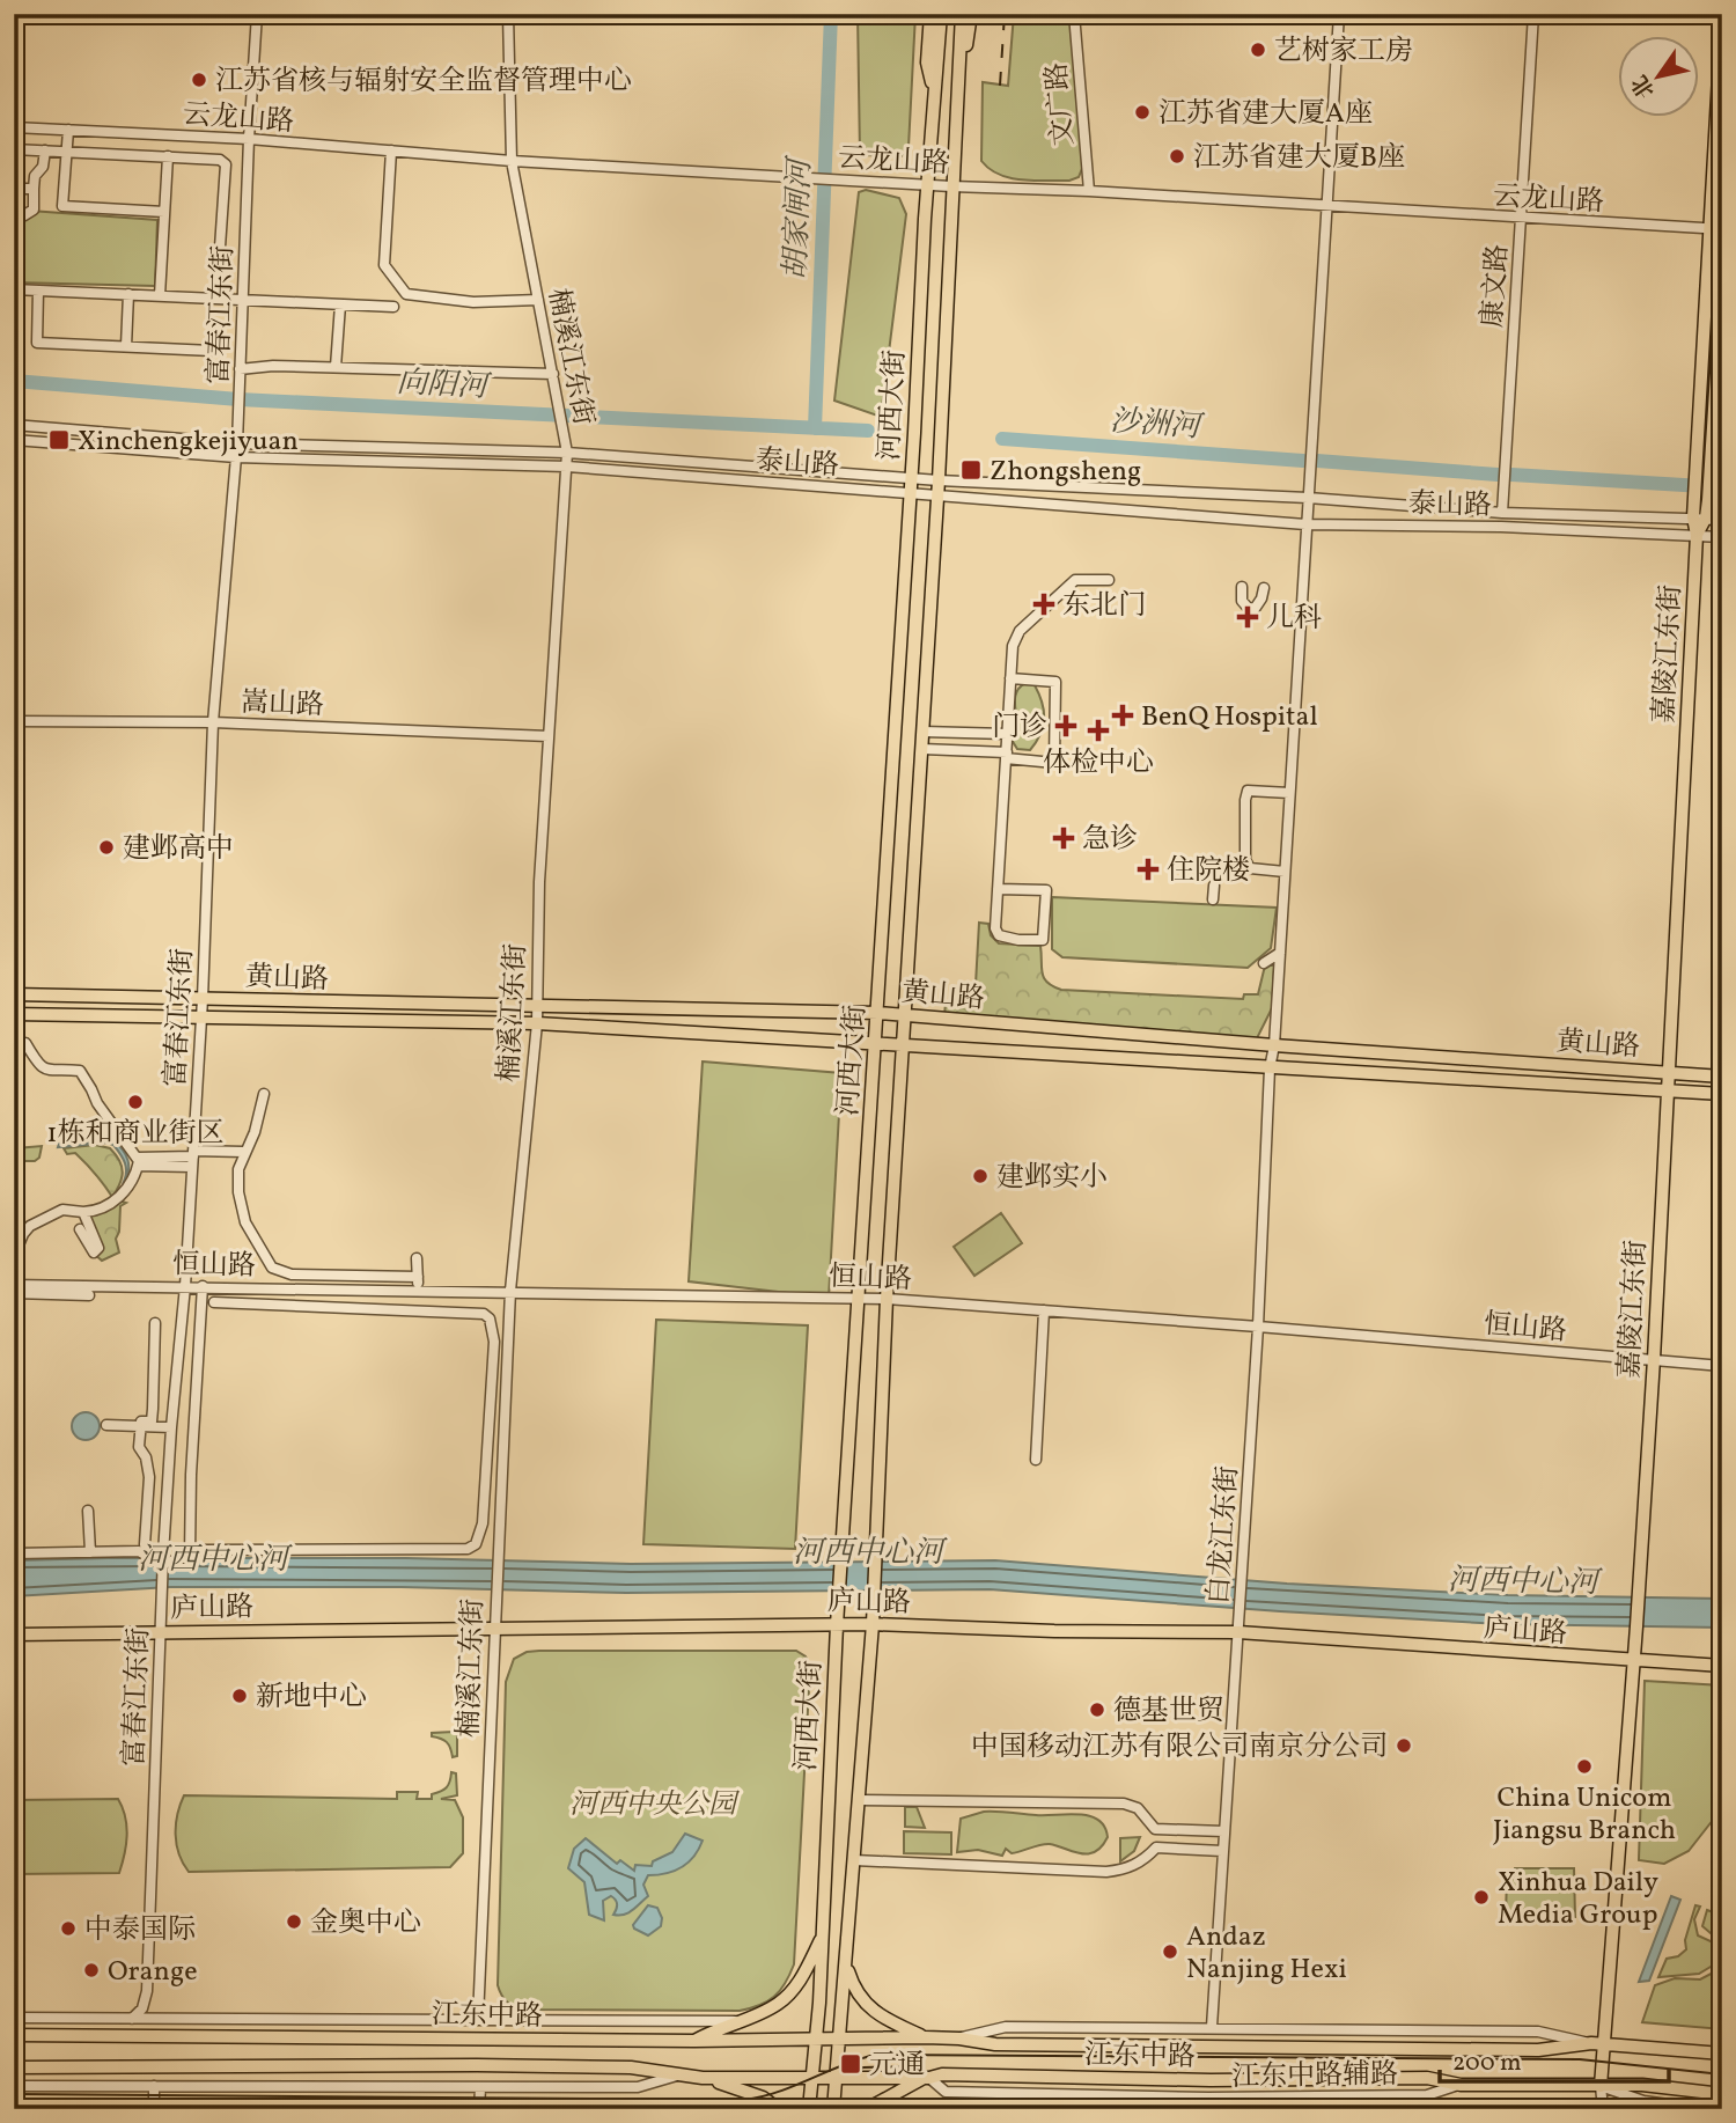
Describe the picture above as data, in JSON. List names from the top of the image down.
{
  "streets": {
    "main road": [
      "河西大街",
      "嘉陵江东街",
      "黄山路",
      "庐山路",
      "江东中路"
    ],
    "street": [
      "文广路",
      "云龙山路",
      "康文路",
      "富春江东街",
      "楠溪江东街",
      "泰山路",
      "嵩山路",
      "恒山路",
      "白龙江东街",
      "江东中路辅路"
    ]
  },
  "crossings": [
    ["文广路", "云龙山路"],
    ["云龙山路", "康文路"],
    ["云龙山路", "富春江东街"],
    ["云龙山路", "楠溪江东街"],
    ["云龙山路", "河西大街"],
    ["云龙山路", "嘉陵江东街"],
    ["云龙山路", "白龙江东街"],
    ["康文路", "泰山路"],
    ["富春江东街", "泰山路"],
    ["富春江东街", "嵩山路"],
    ["富春江东街", "黄山路"],
    ["富春江东街", "恒山路"],
    ["富春江东街", "庐山路"],
    ["富春江东街", "江东中路"],
    ["楠溪江东街", "泰山路"],
    ["楠溪江东街", "嵩山路"],
    ["楠溪江东街", "黄山路"],
    ["楠溪江东街", "恒山路"],
    ["楠溪江东街", "庐山路"],
    ["楠溪江东街", "江东中路"],
    ["河西大街", "泰山路"],
    ["河西大街", "黄山路"],
    ["河西大街", "恒山路"],
    ["河西大街", "庐山路"],
    ["河西大街", "江东中路"],
    ["泰山路", "嘉陵江东街"],
    ["泰山路", "白龙江东街"],
    ["嘉陵江东街", "黄山路"],
    ["嘉陵江东街", "恒山路"],
    ["嘉陵江东街", "庐山路"],
    ["嘉陵江东街", "江东中路"],
    ["黄山路", "白龙江东街"],
    ["恒山路", "白龙江东街"],
    ["白龙江东街", "庐山路"],
    ["白龙江东街", "江东中路"],
    ["江东中路", "江东中路辅路"]
  ],
  "water": [
    "胡家闸河",
    "向阳河",
    "沙洲河",
    "河西中心河"
  ],
  "parks": ["河西中央公园"],
  "places": {
    "other": [
      "艺树家工房",
      "江苏省核与辐射安全监督管理中心",
      "江苏省建大厦A座",
      "江苏省建大厦B座",
      "建邺高中",
      "1栋和商业街区",
      "建邺实小",
      "新地中心",
      "德基世贸",
      "中国移动江苏有限公司南京分公司",
      "China Unicom Jiangsu Branch",
      "Xinhua Daily Media Group",
      "金奥中心",
      "中泰国际",
      "Andaz Nanjing Hexi",
      "Orange"
    ],
    "transit": ["Xinchengkejiyuan", "Zhongsheng", "元通"],
    "health": [
      "东北门",
      "儿科",
      "BenQ Hospital",
      "门诊",
      "体检中心",
      "急诊",
      "住院楼"
    ]
  },
  "scale_bar": "200 m",
  "north": "bottom left"
}
